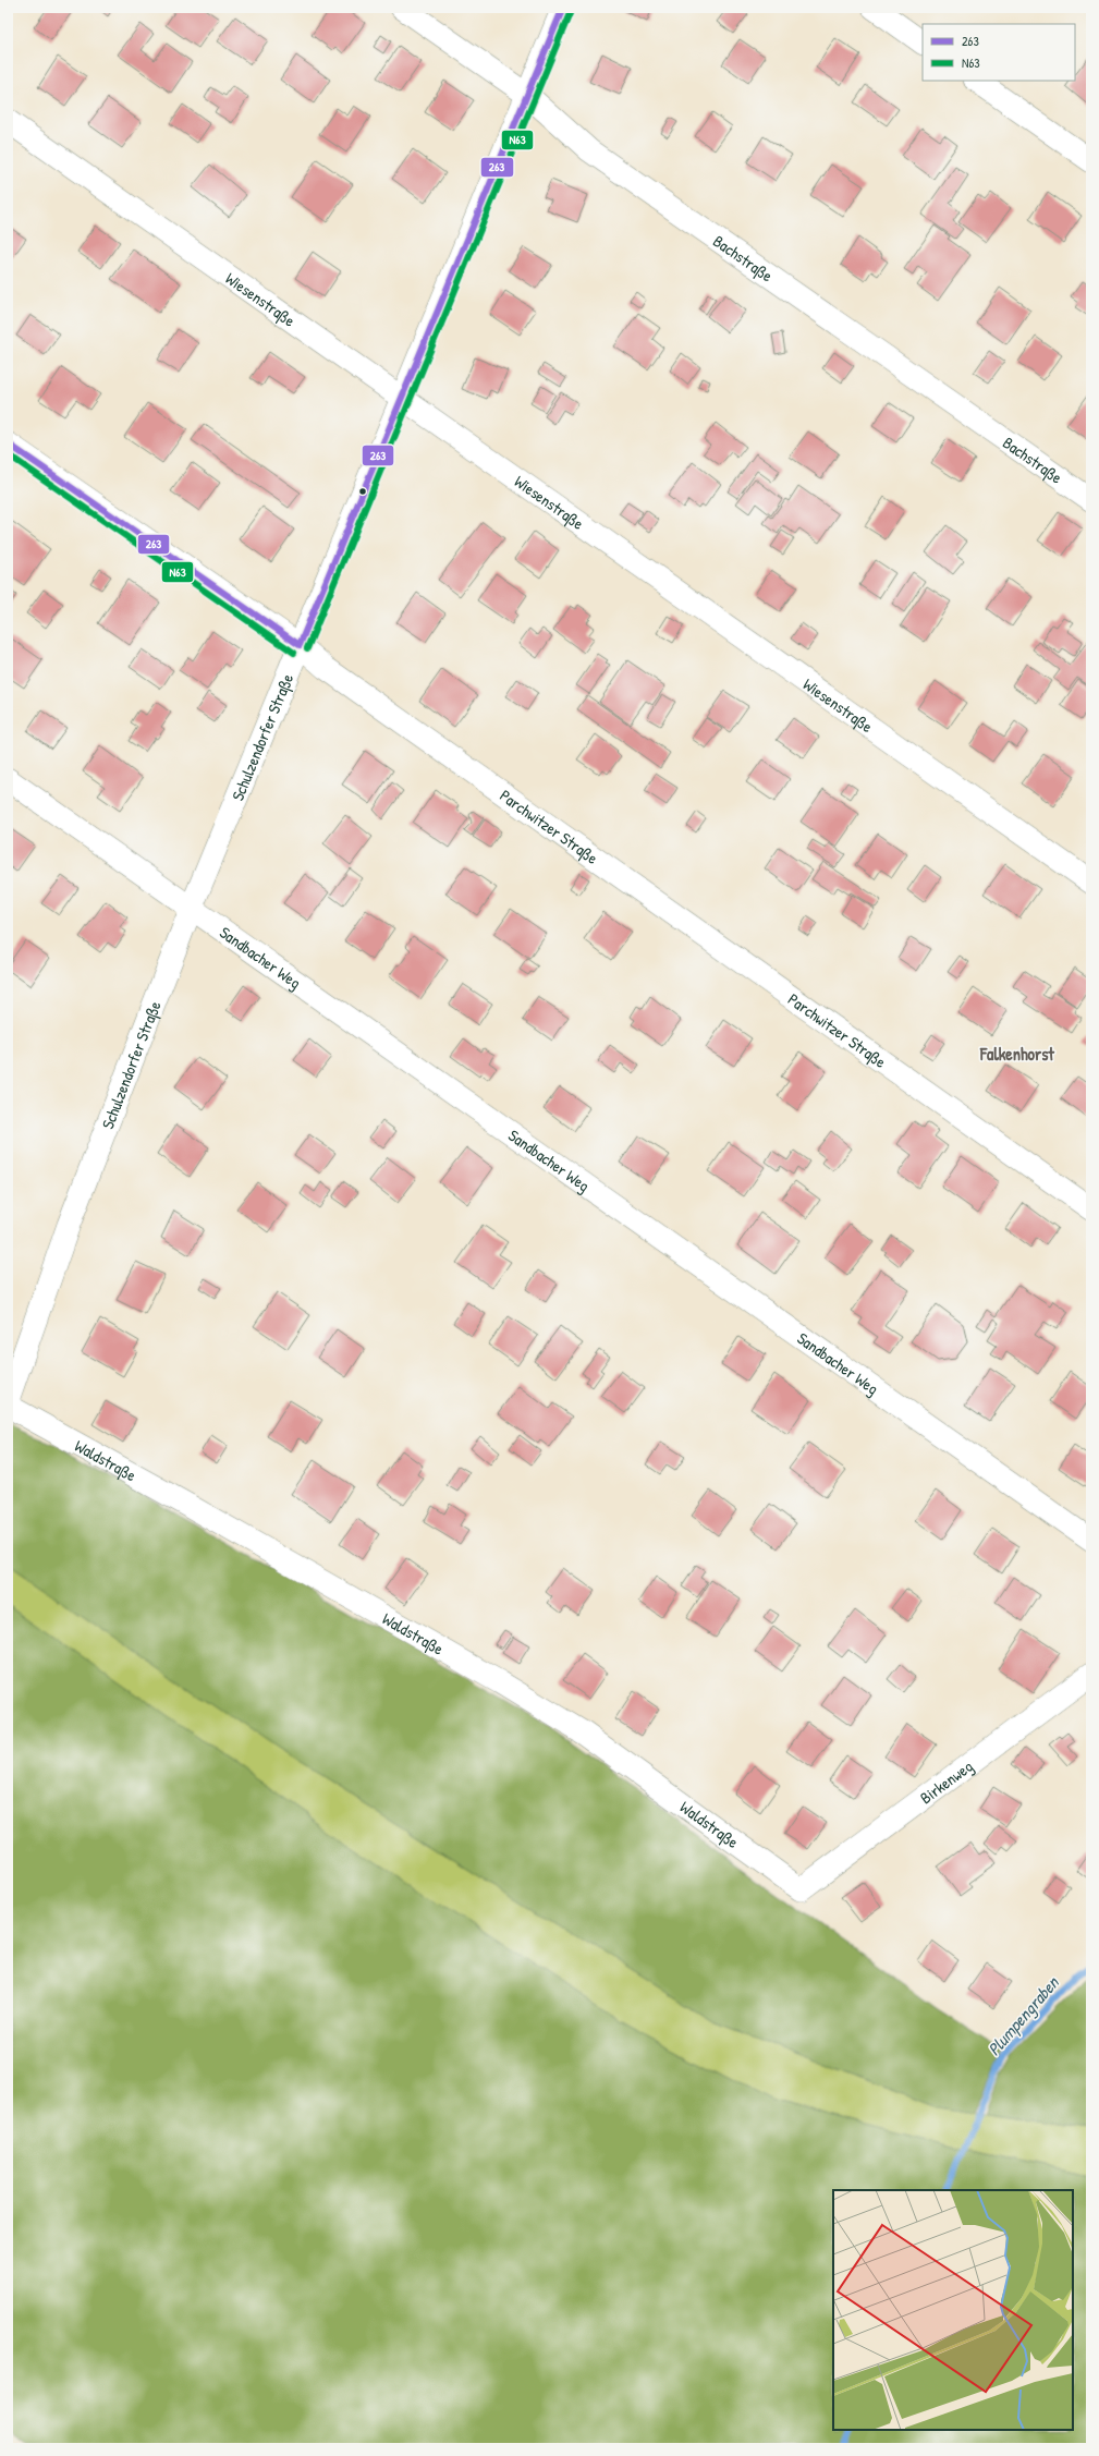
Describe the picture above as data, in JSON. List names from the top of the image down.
{
  "streets": {
    "street": [
      "Bachstraße",
      "Wiesenstraße",
      "Schulzendorfer Straße",
      "Parchwitzer Straße",
      "Sandbacher Weg",
      "Waldstraße",
      "Birkenweg"
    ]
  },
  "crossings": [
    ["Bachstraße", "Schulzendorfer Straße"],
    ["Wiesenstraße", "Schulzendorfer Straße"],
    ["Schulzendorfer Straße", "Parchwitzer Straße"],
    ["Schulzendorfer Straße", "Sandbacher Weg"],
    ["Waldstraße", "Birkenweg"]
  ],
  "districts": ["Falkenhorst"],
  "water": ["Plumpengraben"],
  "lines": ["transit line 263", "transit line N63"],
  "legend": ["263", "N63"]
}
